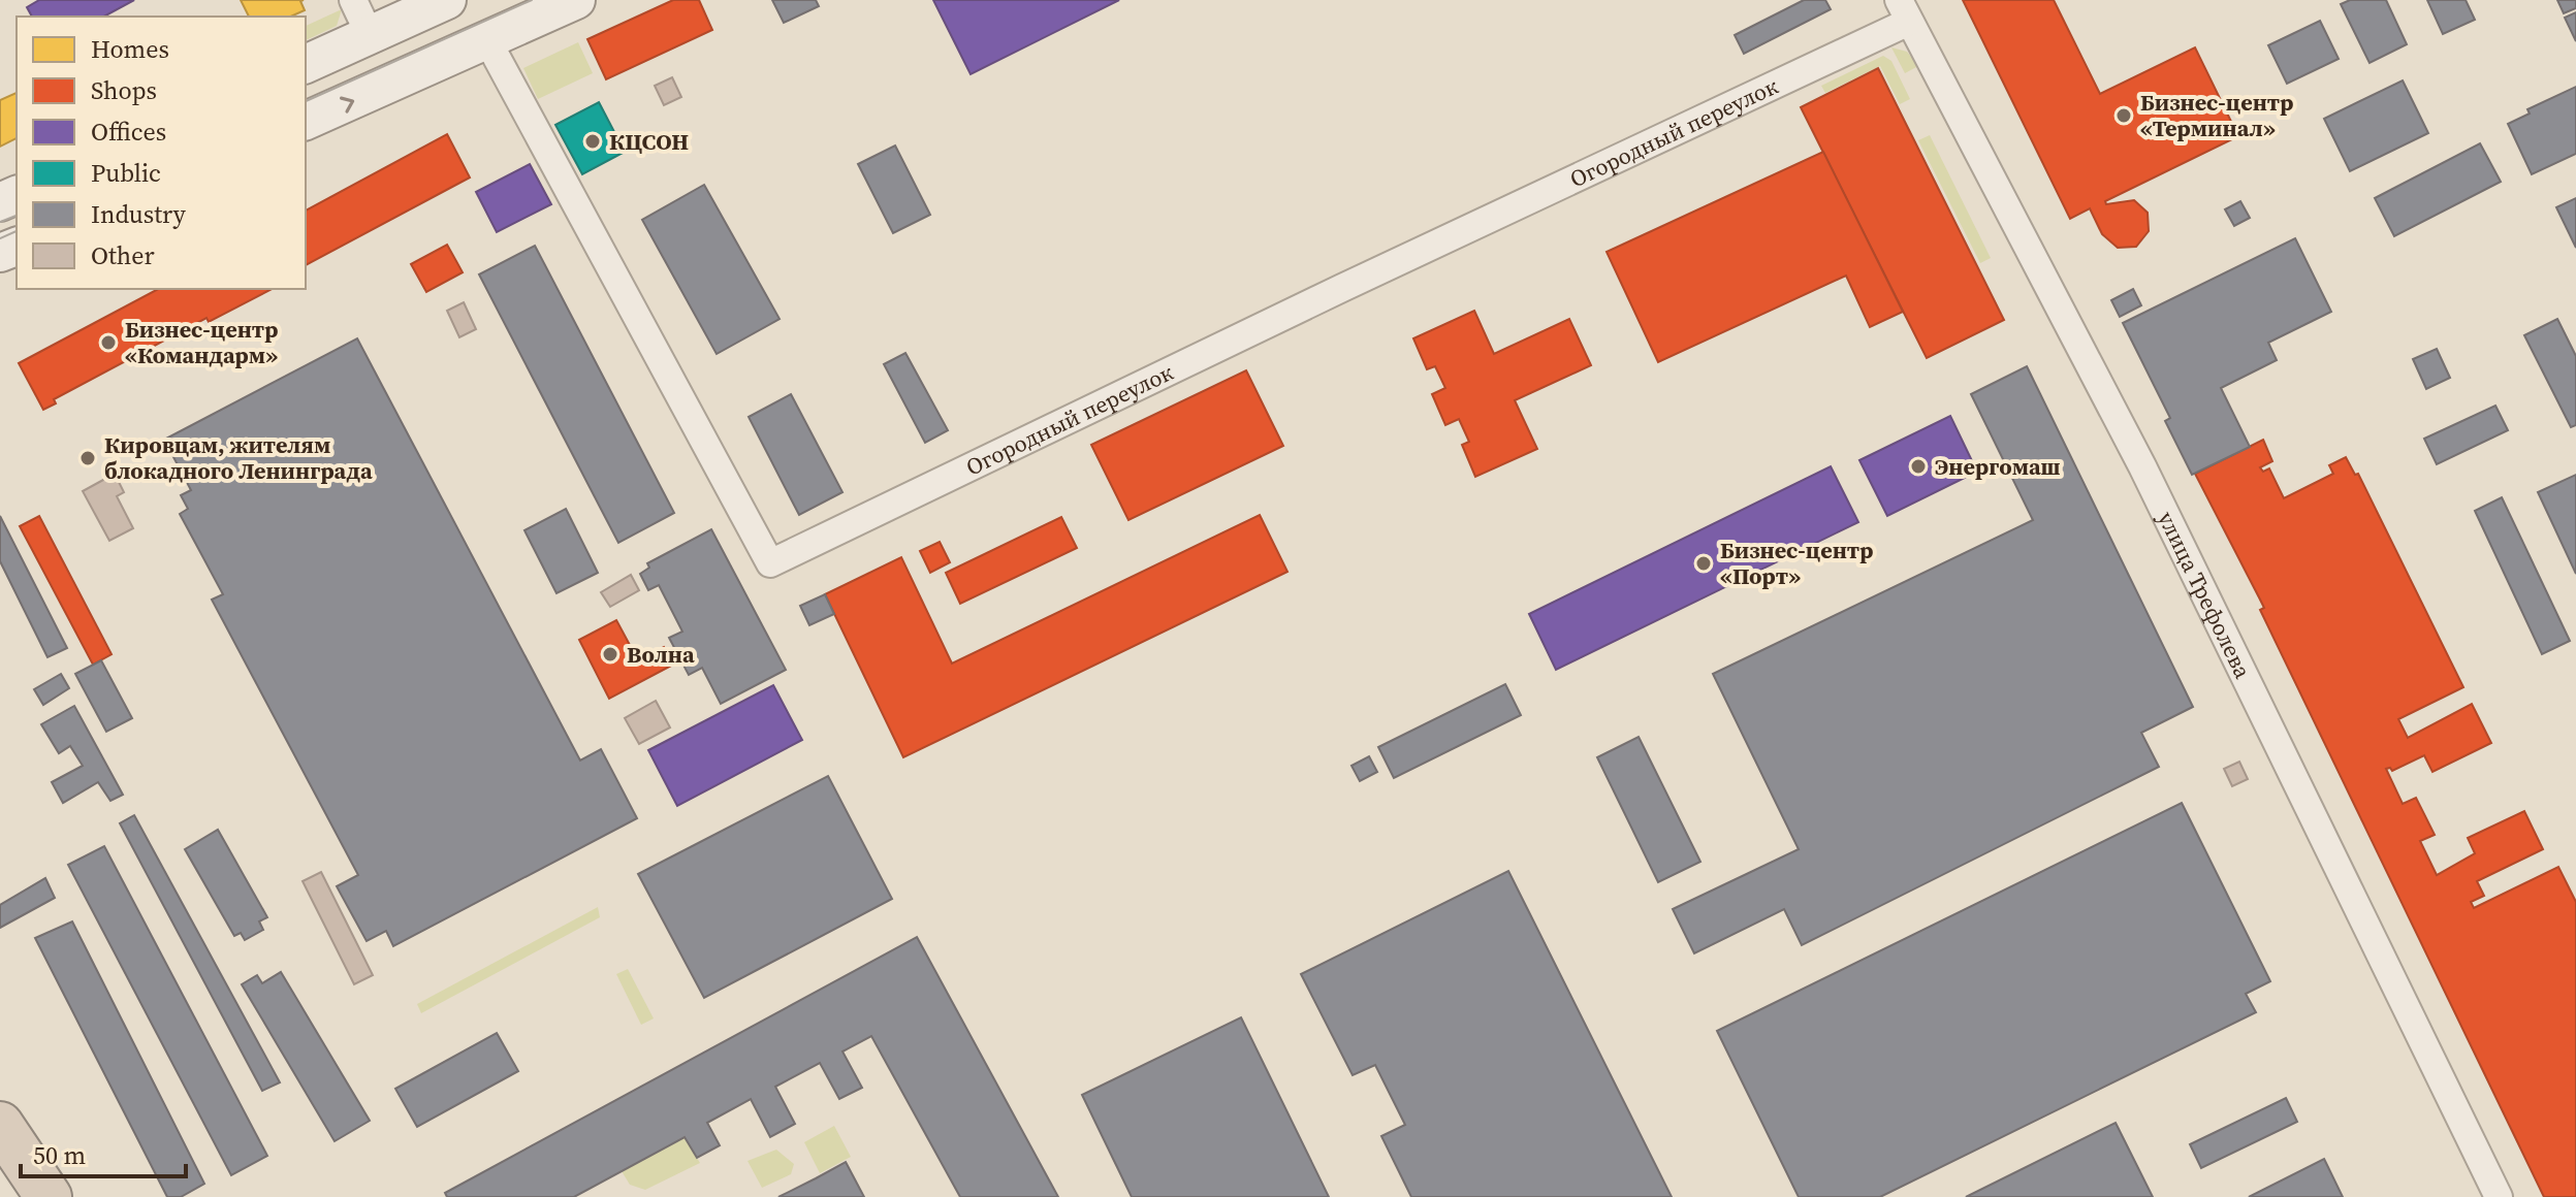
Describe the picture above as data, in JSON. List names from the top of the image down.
{
  "streets": {
    "street": ["Огородный переулок", "улица Трефолева"]
  },
  "crossings": [
    ["Огородный переулок", "улица Трефолева"]
  ],
  "places": [
    "Бизнес-центр «Терминал»",
    "КЦСОН",
    "Бизнес-центр «Командарм»",
    "Кировцам, жителям блокадного Ленинграда",
    "Энергомаш",
    "Бизнес-центр «Порт»",
    "Волна"
  ],
  "legend": [
    "Homes",
    "Shops",
    "Offices",
    "Public",
    "Industry",
    "Other"
  ],
  "scale_bar": "50 m"
}
